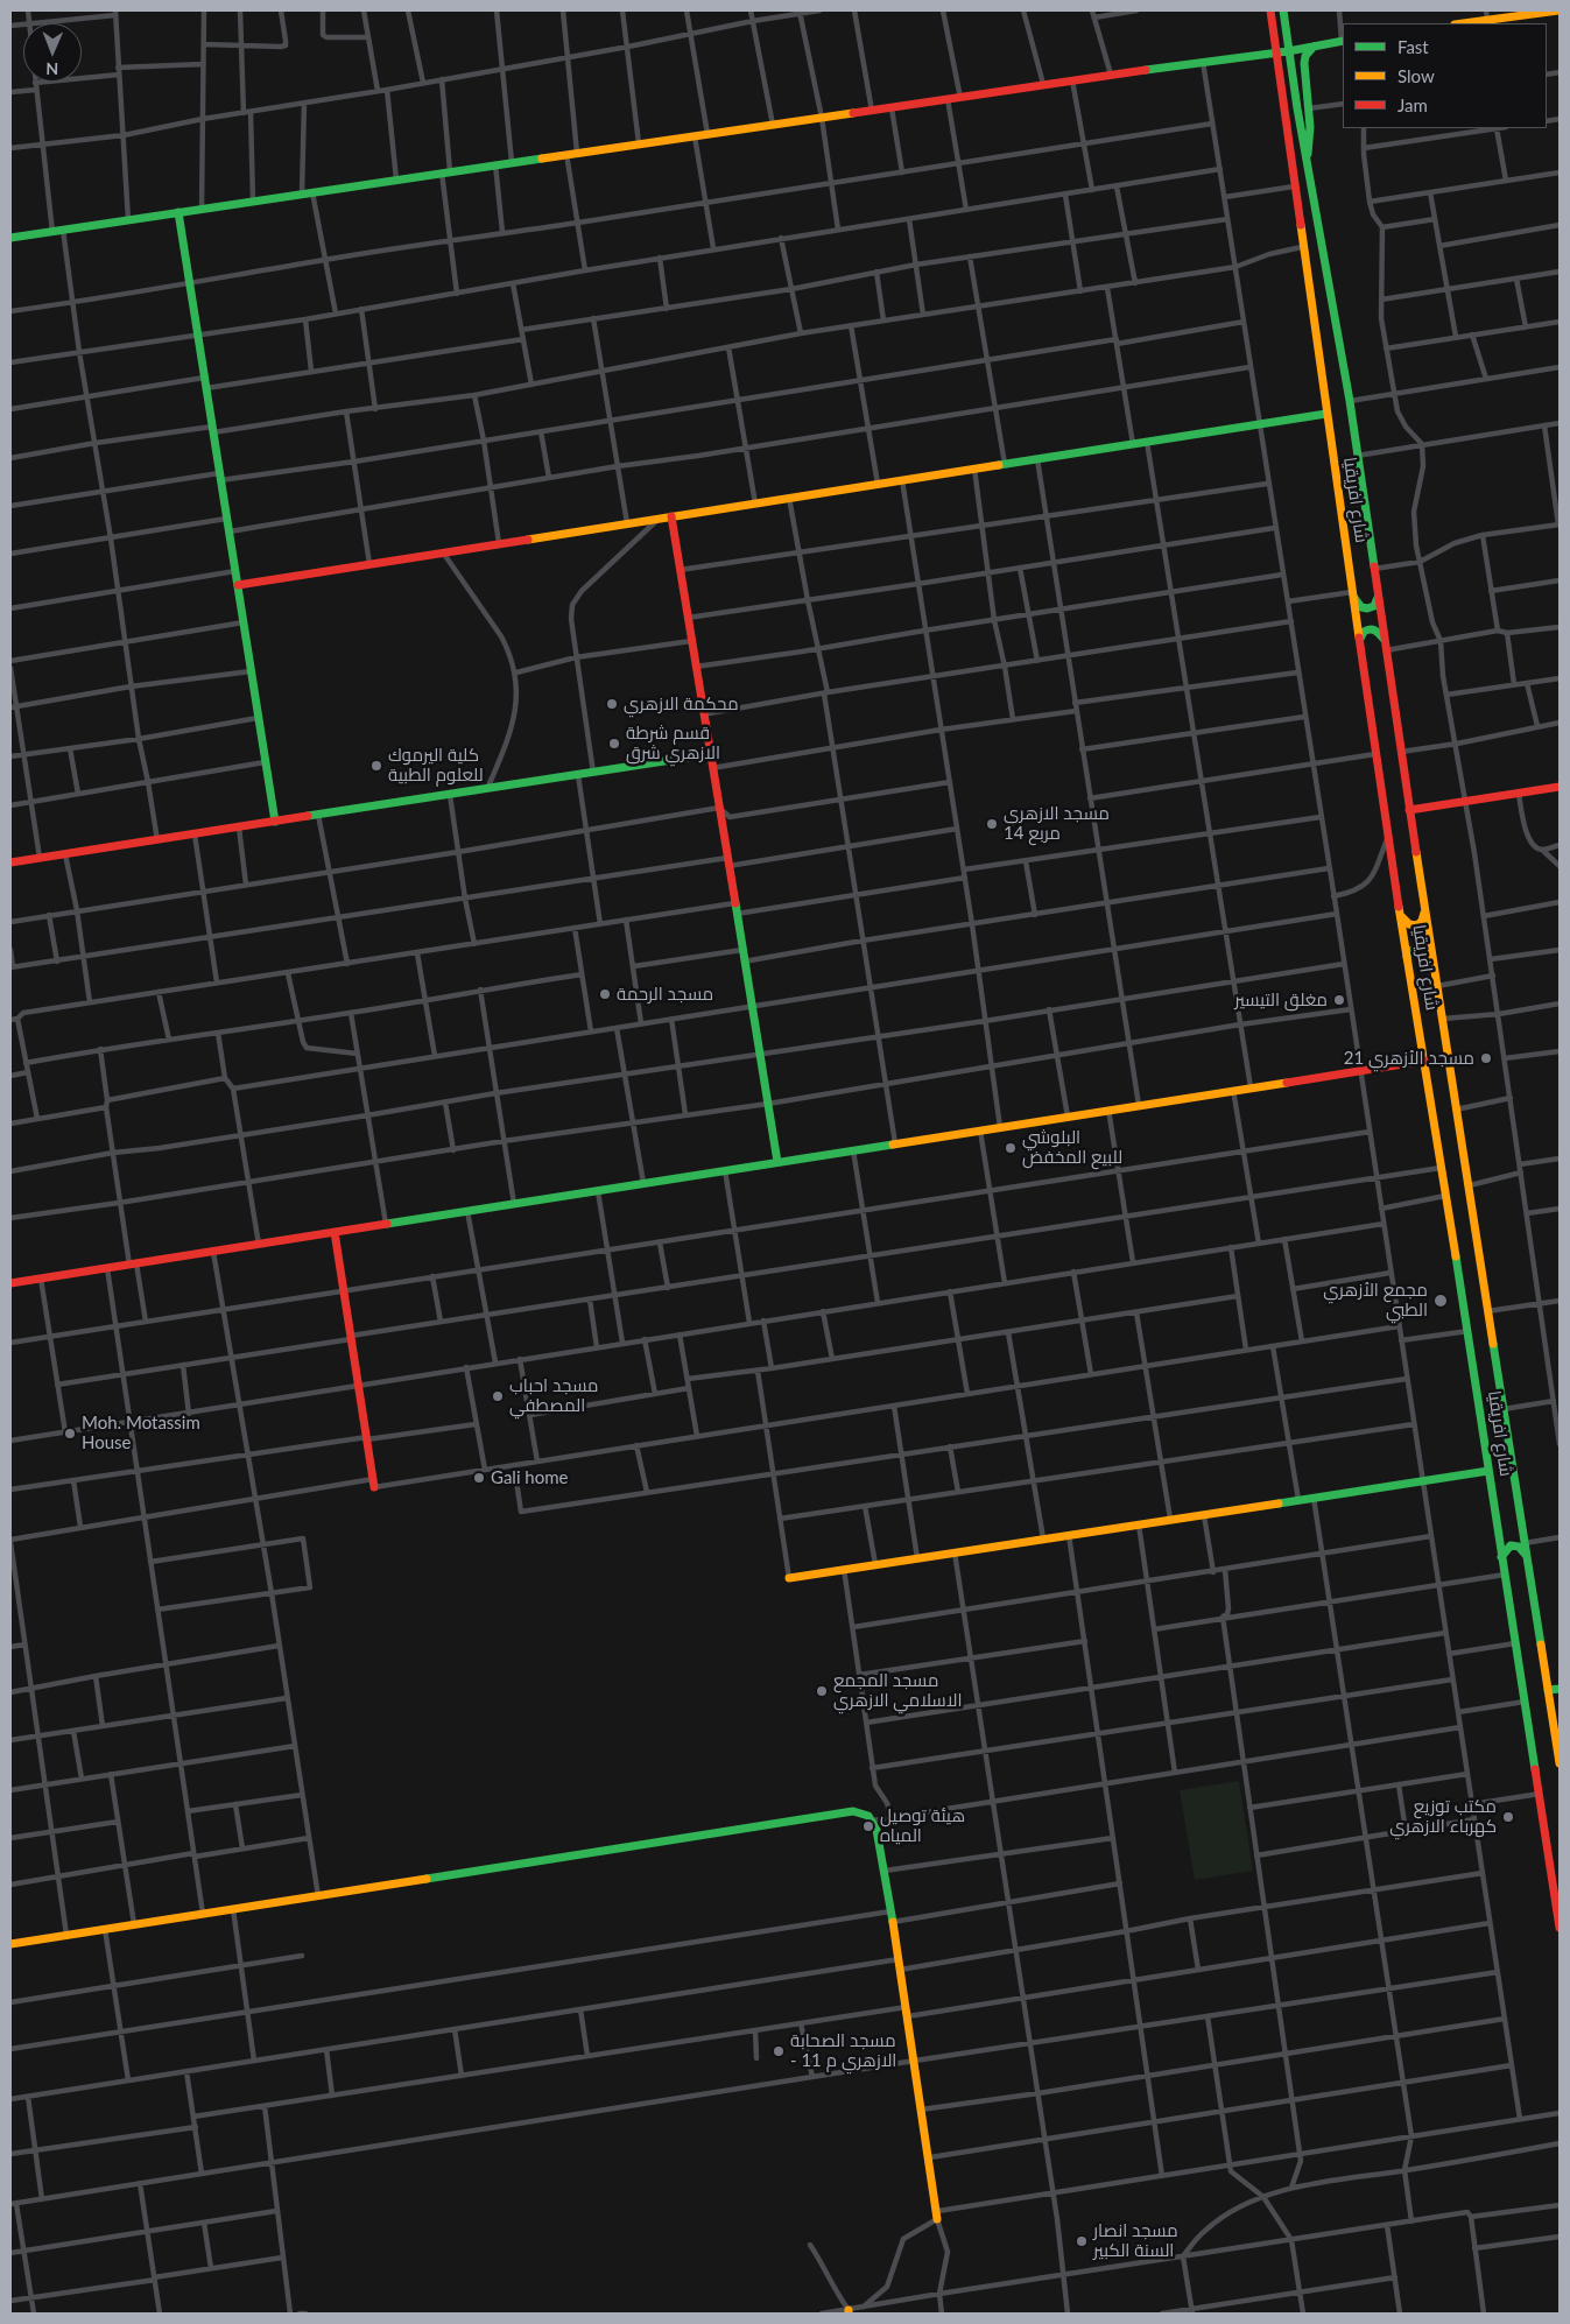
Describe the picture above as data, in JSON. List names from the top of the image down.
{
  "streets": {
    "street": ["شارع افريقيا"]
  },
  "places": [
    "محكمة الازهري",
    "قسم شرطة الازهري شرق",
    "كلية اليرموك للعلوم الطبية",
    "مسجد الازهري مربع 14",
    "مسجد الرحمة",
    "مغلق التيسير",
    "مسجد الأزهري 21",
    "البلوشي للبيع المخفض",
    "مجمع الأزهري الطبي",
    "مسجد احباب المصطفي",
    "Moh. Motassim House",
    "Gali home",
    "مسجد المجمع الاسلامي الازهري",
    "مكتب توزيع كهرباء الازهري",
    "هيئة توصيل المياه",
    "مسجد الصحابة - الازهري م 11",
    "مسجد انصار السنة الكبير"
  ],
  "legend": ["Fast", "Slow", "Jam"],
  "north": "bottom"
}
